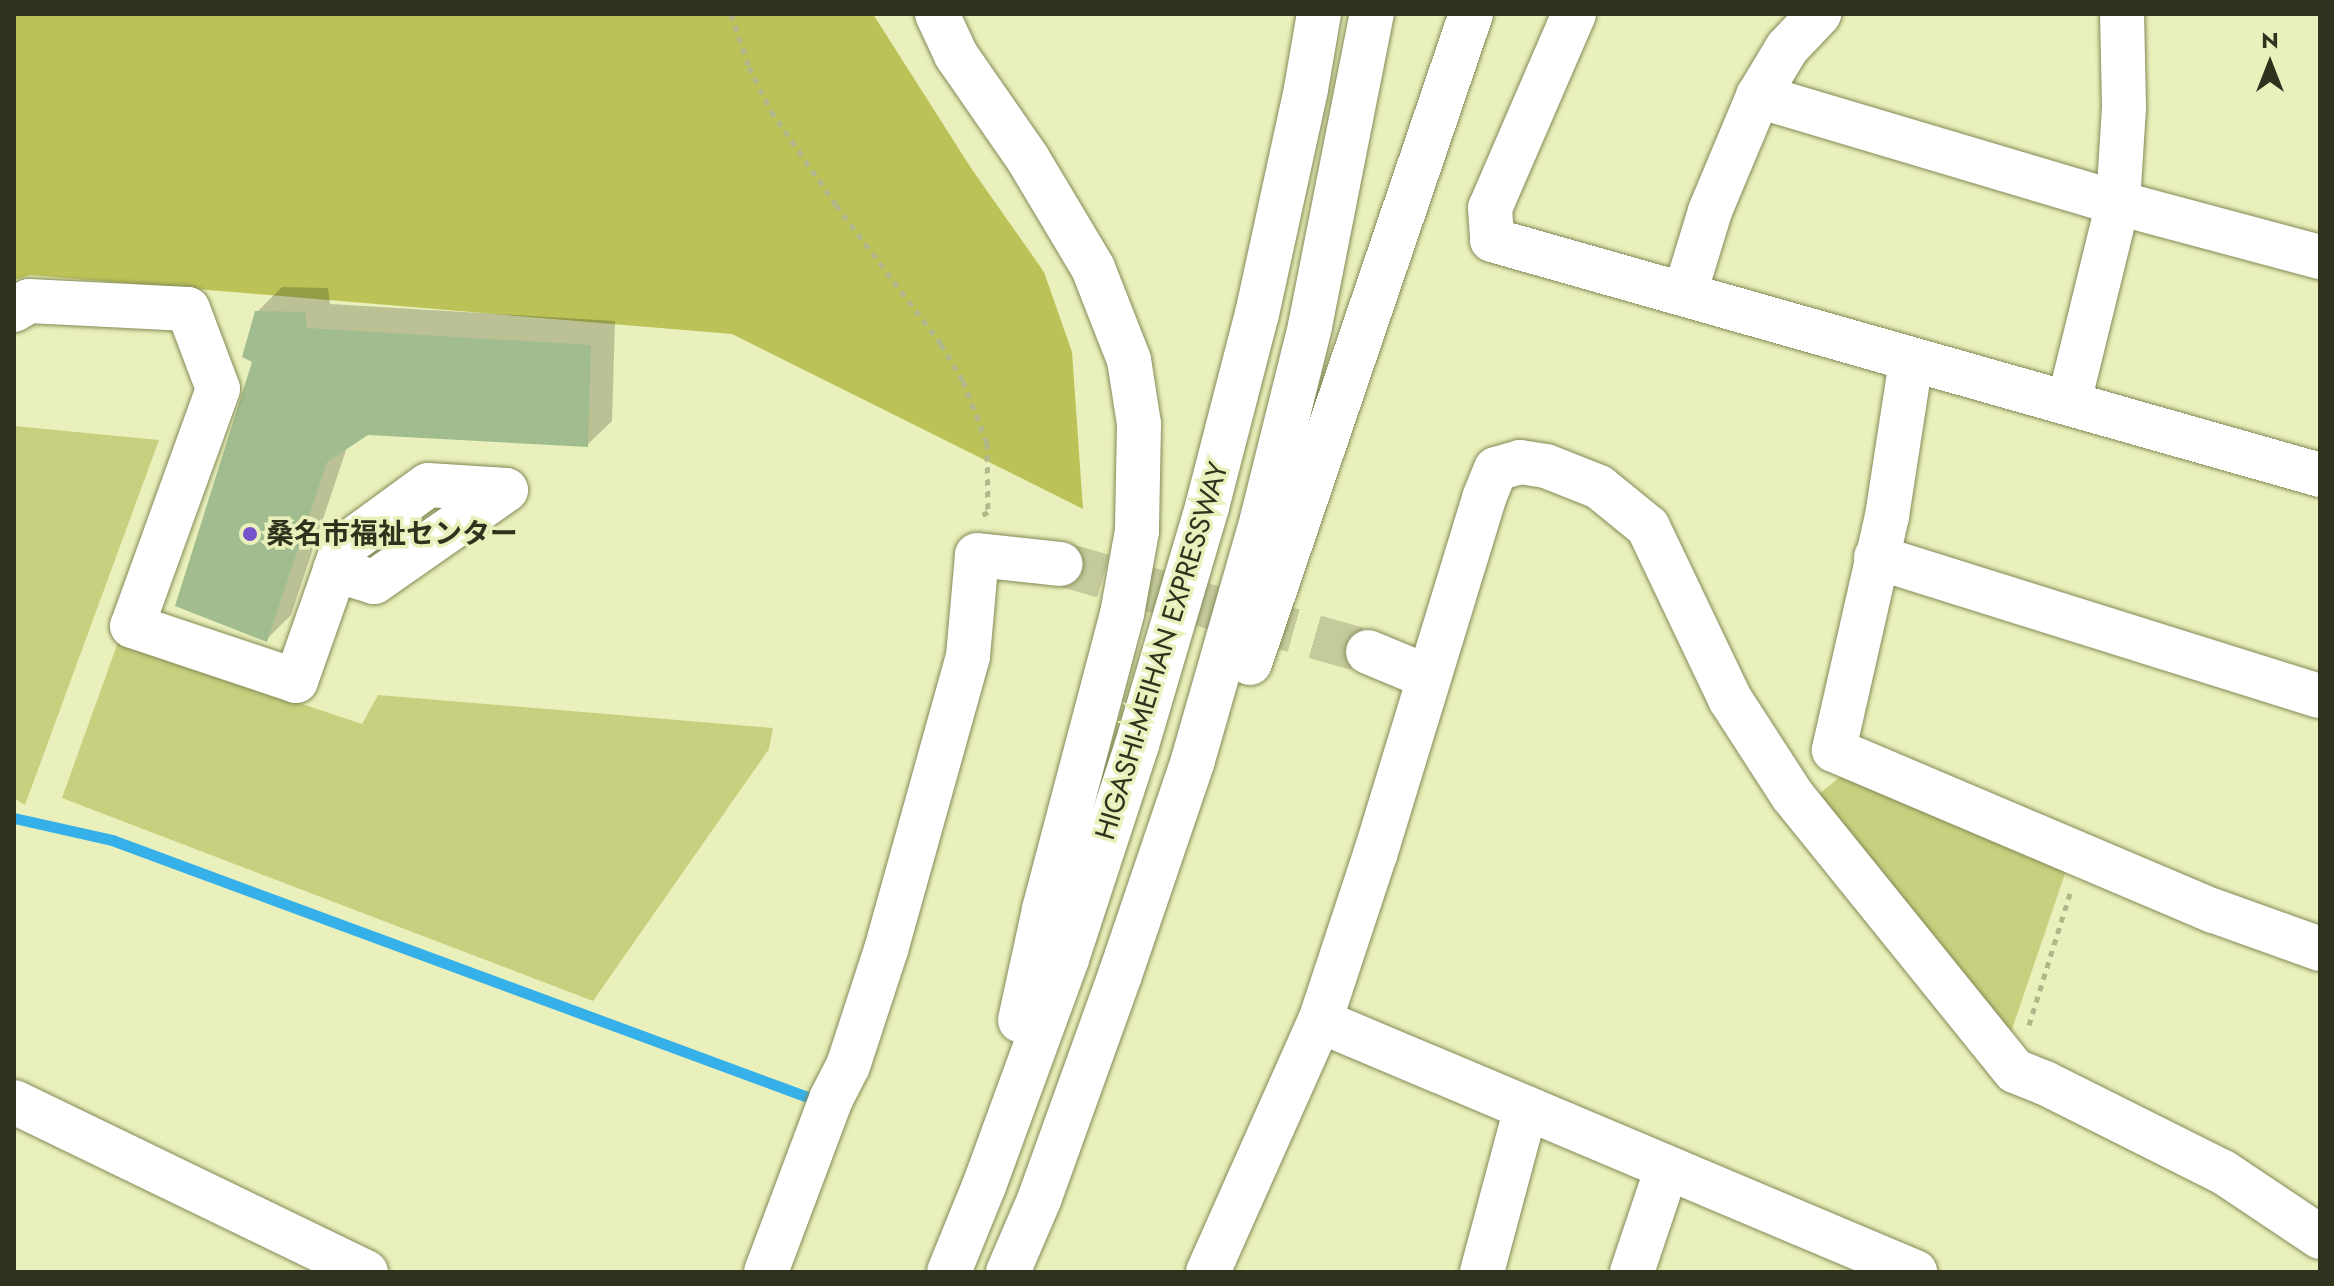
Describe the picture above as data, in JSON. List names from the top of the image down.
{
  "streets": {
    "main road": ["HIGASHI-MEIHAN EXPRESSWAY"]
  },
  "places": ["桑名市福祉センター"],
  "north": "top"
}
